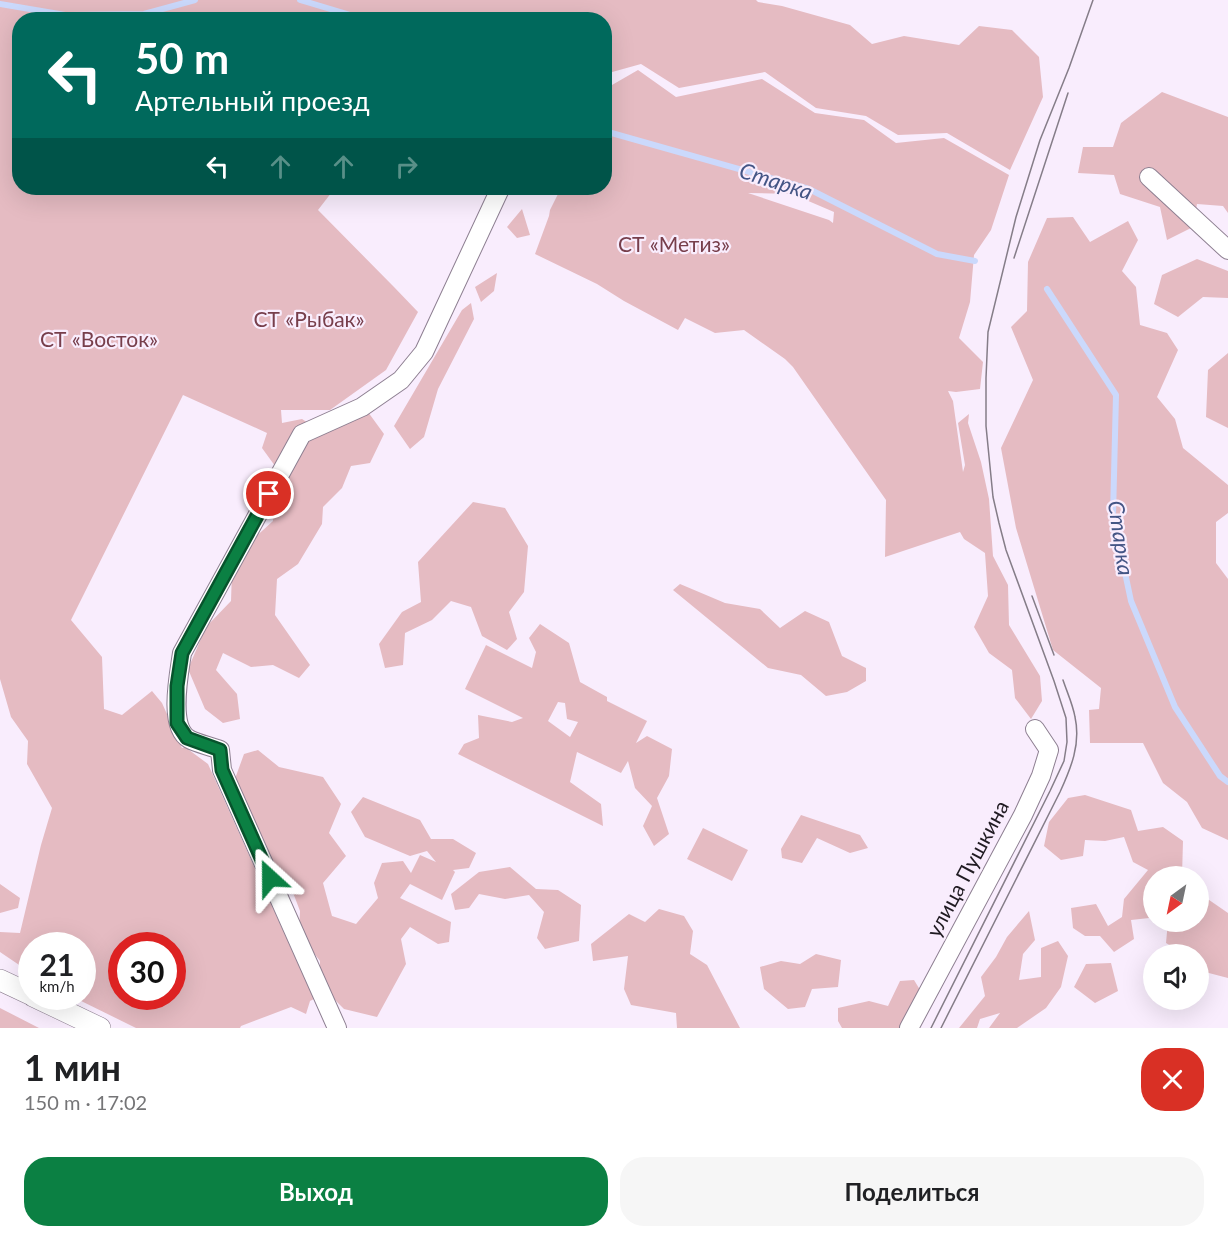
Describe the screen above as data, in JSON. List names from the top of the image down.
{
  "streets": {
    "street": ["улица Пушкина"]
  },
  "water": ["Старка"],
  "parks": ["СТ «Метиз»", "СТ «Рыбак»", "СТ «Восток»"],
  "north": "bottom left",
  "page": {
    "turn": ["50 m", "Артельный проезд"],
    "speed": "21 km/h",
    "limit": "30",
    "heading": ["1 мин", "150 m · 17:02"],
    "buttons": ["Выход", "Поделиться"]
  }
}
